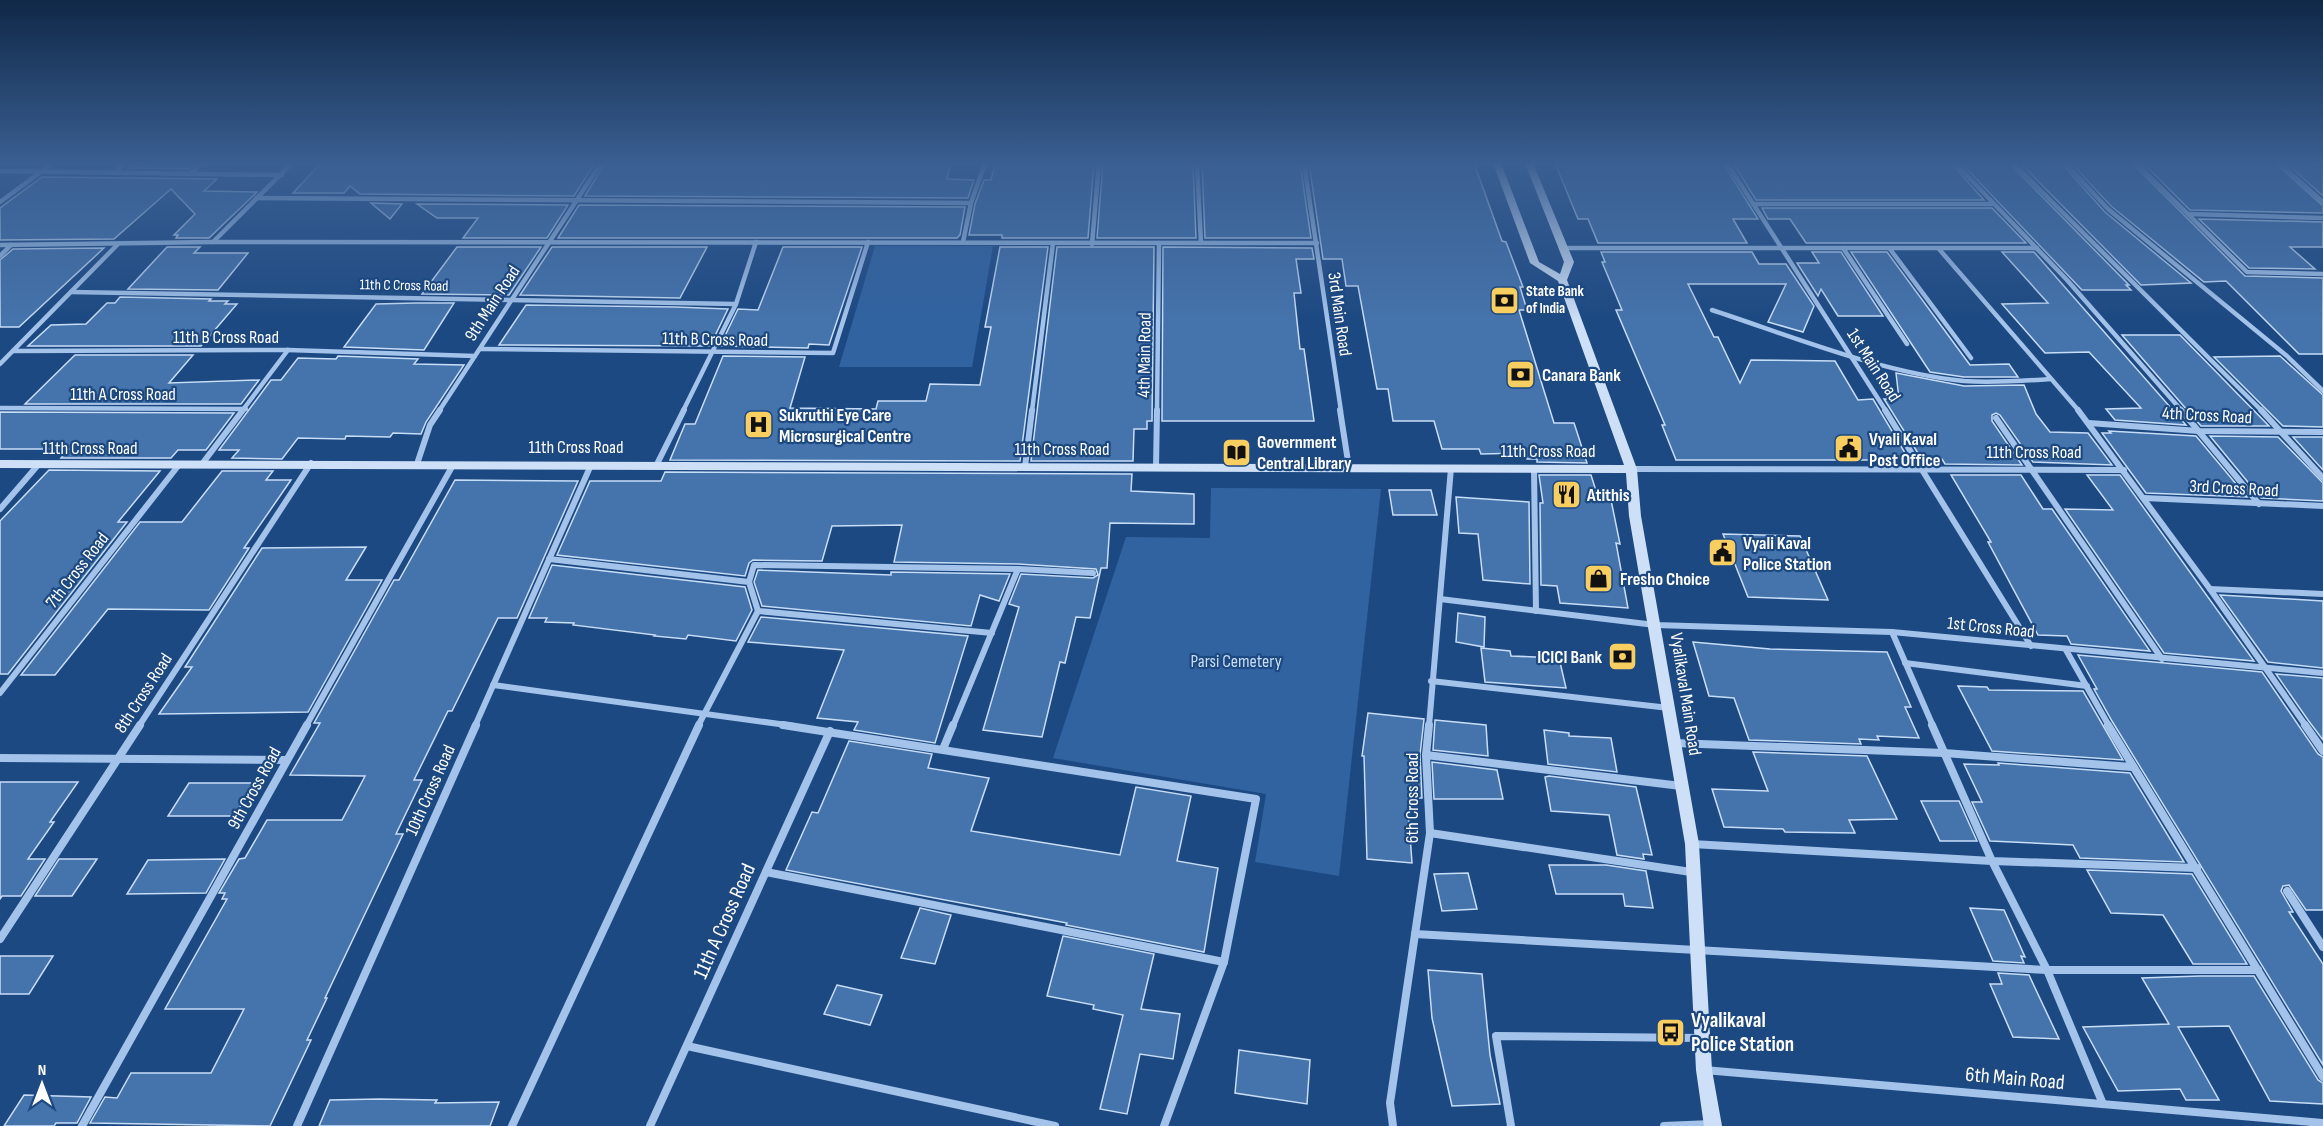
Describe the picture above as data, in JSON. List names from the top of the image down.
{
  "streets": {
    "street": [
      "11th C Cross Road",
      "9th Main Road",
      "3rd Main Road",
      "11th B Cross Road",
      "4th Main Road",
      "1st Main Road",
      "11th A Cross Road",
      "4th Cross Road",
      "11th Cross Road",
      "3rd Cross Road",
      "7th Cross Road",
      "1st Cross Road",
      "8th Cross Road",
      "Vyalikaval Main Road",
      "9th Cross Road",
      "10th Cross Road",
      "6th Cross Road",
      "6th Main Road"
    ]
  },
  "crossings": [
    ["11th C Cross Road", "9th Main Road"],
    ["9th Main Road", "11th B Cross Road"],
    ["9th Main Road", "11th Cross Road"],
    ["3rd Main Road", "11th Cross Road"],
    ["4th Main Road", "11th Cross Road"],
    ["1st Main Road", "11th Cross Road"],
    ["1st Main Road", "1st Cross Road"],
    ["11th Cross Road", "7th Cross Road"],
    ["11th Cross Road", "8th Cross Road"],
    ["11th Cross Road", "Vyalikaval Main Road"],
    ["11th Cross Road", "9th Cross Road"],
    ["11th Cross Road", "10th Cross Road"],
    ["11th Cross Road", "6th Cross Road"],
    ["1st Cross Road", "Vyalikaval Main Road"],
    ["1st Cross Road", "6th Cross Road"],
    ["Vyalikaval Main Road", "6th Main Road"]
  ],
  "parks": ["Parsi Cemetery"],
  "places": {
    "bank": ["State Bank of India", "Canara Bank", "ICICI Bank"],
    "hospital": ["Sukruthi Eye Care Microsurgical Centre"],
    "public building": ["Vyali Kaval Post Office", "Vyali Kaval Police Station"],
    "library": ["Government Central Library"],
    "restaurant": ["Atithis"],
    "shop": ["Fresho Choice"],
    "bus stop": ["Vyalikaval Police Station"]
  },
  "north": "top"
}
